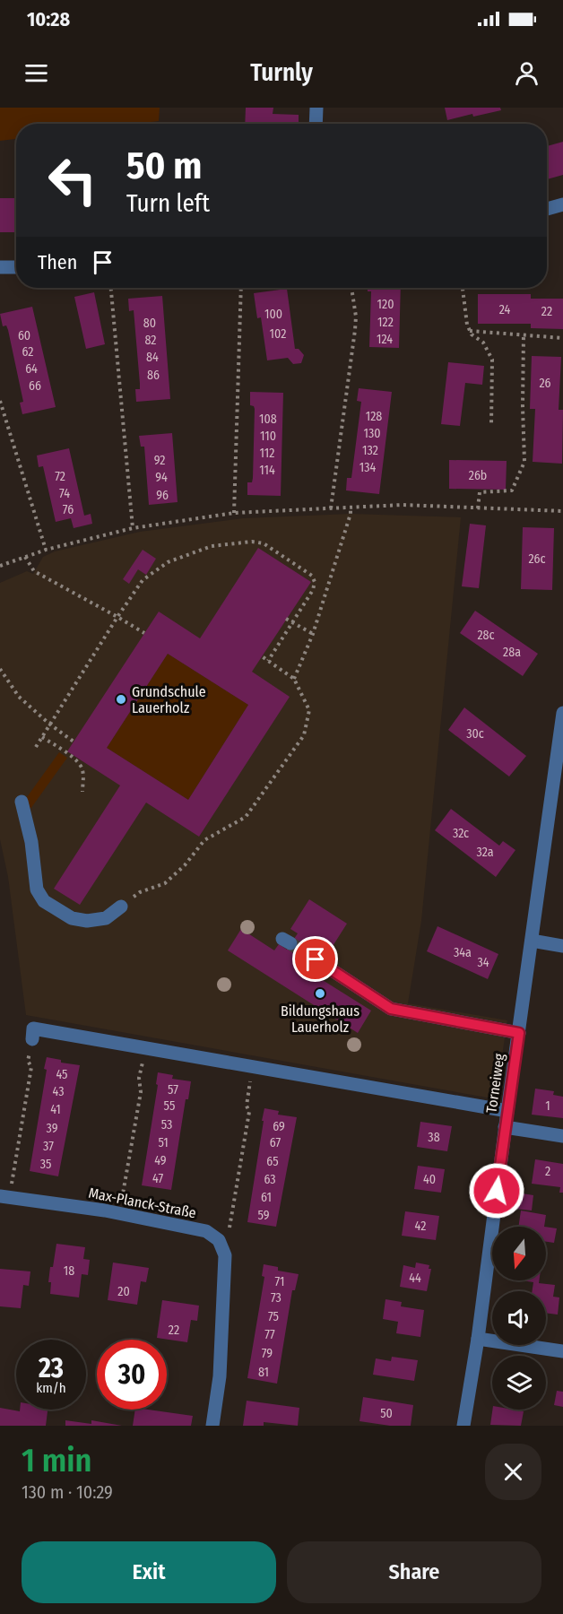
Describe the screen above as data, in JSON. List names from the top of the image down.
{
  "streets": {
    "street": ["Torneiweg", "Max-Planck-Straße"]
  },
  "places": ["Grundschule Lauerholz", "Bildungshaus Lauerholz"],
  "house_numbers": [
    "120",
    "24",
    "22",
    "100",
    "122",
    "80",
    "102",
    "60",
    "124",
    "82",
    "62",
    "84",
    "64",
    "86",
    "26",
    "66",
    "128",
    "108",
    "130",
    "110",
    "132",
    "112",
    "92",
    "134",
    "114",
    "26b",
    "72",
    "94",
    "74",
    "96",
    "76",
    "26c",
    "28c",
    "28a",
    "30c",
    "32c",
    "32a",
    "34a",
    "34",
    "45",
    "57",
    "43",
    "55",
    "1",
    "41",
    "53",
    "69",
    "39",
    "38",
    "51",
    "67",
    "37",
    "49",
    "65",
    "35",
    "2",
    "47",
    "63",
    "40",
    "61",
    "59",
    "42",
    "18",
    "44",
    "71",
    "20",
    "73",
    "75",
    "22",
    "77",
    "79",
    "81",
    "50"
  ],
  "north": "bottom",
  "page": {
    "status": "10:28",
    "header": "Turnly",
    "turn": ["50 m", "Turn left"],
    "then": "Then",
    "speed": "23 km/h",
    "limit": "30",
    "heading": ["1 min", "130 m · 10:29"],
    "buttons": ["Exit", "Share"]
  }
}
